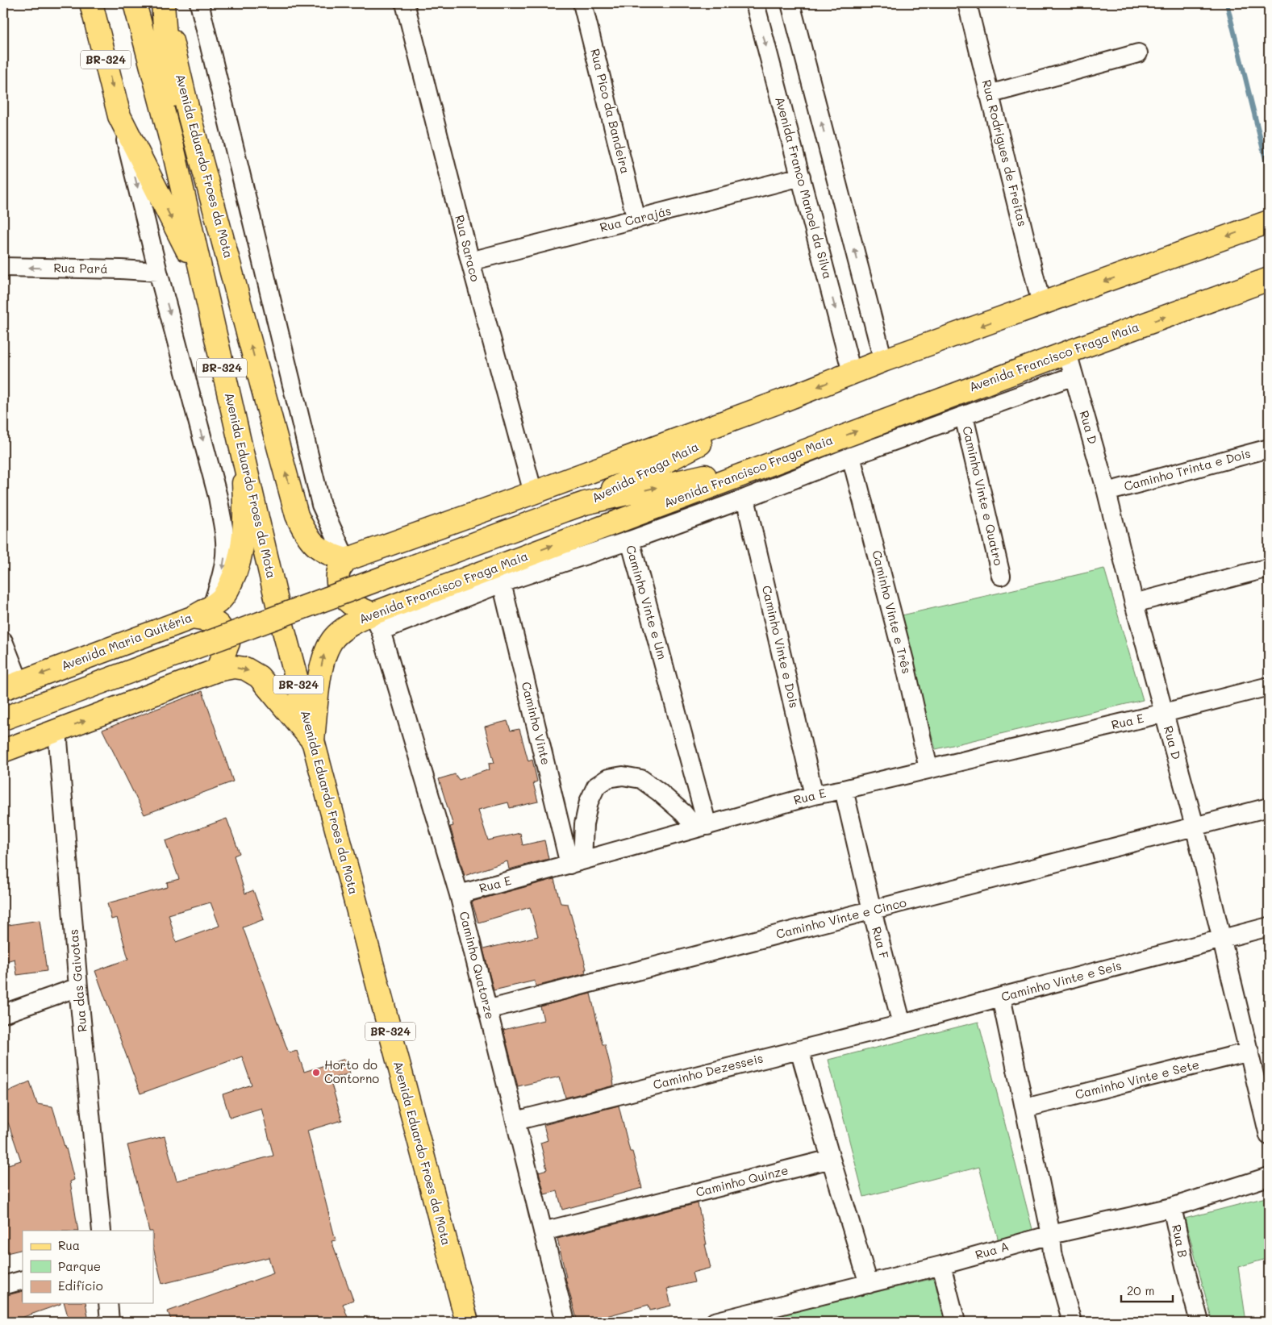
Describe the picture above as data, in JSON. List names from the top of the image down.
{
  "streets": {
    "main road": [
      "BR-324",
      "Avenida Eduardo Froes da Mota",
      "Avenida Francisco Fraga Maia",
      "Avenida Fraga Maia",
      "Avenida Maria Quitéria"
    ],
    "street": [
      "Rua Pico da Bandeira",
      "Rua Rodrigues de Freitas",
      "Avenida Franco Manoel da Silva",
      "Rua Carajás",
      "Rua Saraco",
      "Rua Pará",
      "Rua D",
      "Caminho Trinta e Dois",
      "Caminho Vinte e Quatro",
      "Caminho Vinte e Um",
      "Caminho Vinte e Três",
      "Caminho Vinte e Dois",
      "Rua E",
      "Caminho Vinte",
      "Caminho Vinte e Cinco",
      "Rua F",
      "Caminho Quatorze",
      "Rua das Gaivotas",
      "Caminho Vinte e Seis",
      "Caminho Dezesseis",
      "Caminho Vinte e Sete",
      "Caminho Quinze",
      "Rua B",
      "Rua A"
    ]
  },
  "crossings": [
    ["Rua Pico da Bandeira", "Rua Carajás"],
    ["Avenida Eduardo Froes da Mota", "Avenida Francisco Fraga Maia"],
    ["Avenida Eduardo Froes da Mota", "Avenida Maria Quitéria"],
    ["Avenida Franco Manoel da Silva", "Rua Carajás"],
    ["Rua Carajás", "Rua Saraco"],
    ["Avenida Francisco Fraga Maia", "Rua D"],
    ["Avenida Francisco Fraga Maia", "Avenida Fraga Maia"],
    ["Avenida Francisco Fraga Maia", "Caminho Vinte e Um"],
    ["Avenida Francisco Fraga Maia", "Caminho Quatorze"],
    ["Rua D", "Caminho Trinta e Dois"],
    ["Rua D", "Rua E"],
    ["Rua D", "Caminho Vinte e Cinco"],
    ["Rua D", "Caminho Vinte e Seis"],
    ["Rua D", "Caminho Vinte e Sete"],
    ["Caminho Vinte e Um", "Rua E"],
    ["Caminho Vinte e Um", "Caminho Vinte"],
    ["Caminho Vinte e Um", "Caminho Quatorze"],
    ["Caminho Vinte e Três", "Rua E"],
    ["Caminho Vinte e Dois", "Rua E"],
    ["Rua E", "Caminho Vinte"],
    ["Rua E", "Rua F"],
    ["Rua E", "Caminho Quatorze"],
    ["Caminho Vinte e Cinco", "Rua F"],
    ["Caminho Vinte e Cinco", "Caminho Quatorze"],
    ["Rua F", "Caminho Vinte e Seis"],
    ["Rua F", "Caminho Dezesseis"],
    ["Caminho Quatorze", "Caminho Dezesseis"],
    ["Caminho Quatorze", "Caminho Quinze"],
    ["Caminho Vinte e Seis", "Caminho Dezesseis"],
    ["Rua B", "Rua A"]
  ],
  "one_way": ["Rua Pará"],
  "places": ["Horto do Contorno"],
  "legend": ["Rua", "Parque", "Edifício"],
  "scale_bar": "20 m"
}
